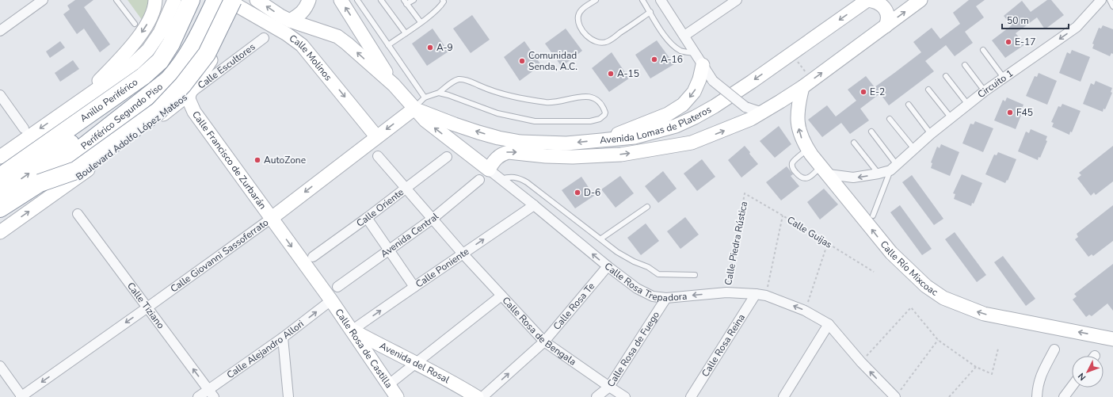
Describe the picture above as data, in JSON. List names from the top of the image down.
{
  "streets": {
    "highway": ["Anillo Periférico", "Periférico Segundo Piso"],
    "main road": [
      "Calle Molinos",
      "Avenida Lomas de Plateros",
      "Boulevard Adolfo López Mateos",
      "Calle Francisco de Zurbarán",
      "Calle Giovanni Sassoferrato",
      "Calle Río Mixcoac",
      "Calle Rosa Trepadora",
      "Calle Rosa de Castilla",
      "Avenida del Rosal"
    ],
    "street": [
      "Calle Escultores",
      "Circuito 1",
      "Calle Oriente",
      "Avenida Central",
      "Calle Poniente",
      "Calle Tiziano",
      "Calle Rosa Te",
      "Calle Rosa de Bengala",
      "Calle Rosa Reina",
      "Calle Rosa de Fuego",
      "Calle Alejandro Allori"
    ],
    "path": ["Calle Guijas", "Calle Piedra Rústica"]
  },
  "crossings": [
    ["Calle Molinos", "Avenida Lomas de Plateros"],
    ["Calle Molinos", "Calle Giovanni Sassoferrato"],
    ["Calle Molinos", "Calle Rosa Trepadora"],
    ["Calle Escultores", "Boulevard Adolfo López Mateos"],
    ["Calle Escultores", "Calle Francisco de Zurbarán"],
    ["Circuito 1", "Calle Río Mixcoac"],
    ["Anillo Periférico", "Periférico Segundo Piso"],
    ["Avenida Lomas de Plateros", "Calle Giovanni Sassoferrato"],
    ["Avenida Lomas de Plateros", "Calle Río Mixcoac"],
    ["Avenida Lomas de Plateros", "Calle Rosa Trepadora"],
    ["Boulevard Adolfo López Mateos", "Calle Francisco de Zurbarán"],
    ["Calle Francisco de Zurbarán", "Calle Giovanni Sassoferrato"],
    ["Calle Francisco de Zurbarán", "Calle Rosa de Castilla"],
    ["Calle Francisco de Zurbarán", "Calle Alejandro Allori"],
    ["Calle Guijas", "Calle Piedra Rústica"],
    ["Calle Piedra Rústica", "Calle Rosa Trepadora"],
    ["Calle Giovanni Sassoferrato", "Calle Rosa Trepadora"],
    ["Calle Giovanni Sassoferrato", "Calle Tiziano"],
    ["Calle Poniente", "Calle Rosa Trepadora"],
    ["Calle Poniente", "Calle Rosa de Bengala"],
    ["Calle Poniente", "Calle Rosa de Castilla"],
    ["Calle Poniente", "Avenida del Rosal"],
    ["Calle Rosa Trepadora", "Calle Rosa Te"],
    ["Calle Rosa Trepadora", "Calle Rosa Reina"],
    ["Calle Rosa Trepadora", "Calle Rosa de Fuego"],
    ["Calle Tiziano", "Calle Alejandro Allori"],
    ["Calle Rosa Te", "Calle Rosa de Bengala"],
    ["Calle Rosa de Bengala", "Calle Rosa de Fuego"],
    ["Calle Rosa de Castilla", "Calle Alejandro Allori"],
    ["Calle Rosa de Castilla", "Avenida del Rosal"]
  ],
  "one_way": [
    "Circuito 1",
    "Calle Francisco de Zurbarán",
    "Calle Giovanni Sassoferrato",
    "Calle Río Mixcoac",
    "Calle Rosa Trepadora",
    "Calle Tiziano",
    "Calle Alejandro Allori"
  ],
  "places": [
    "E-17",
    "A-9",
    "A-16",
    "Comunidad Senda, A.C.",
    "A-15",
    "E-2",
    "F45",
    "AutoZone",
    "D-6"
  ],
  "scale_bar": "50 m",
  "north": "bottom left"
}
